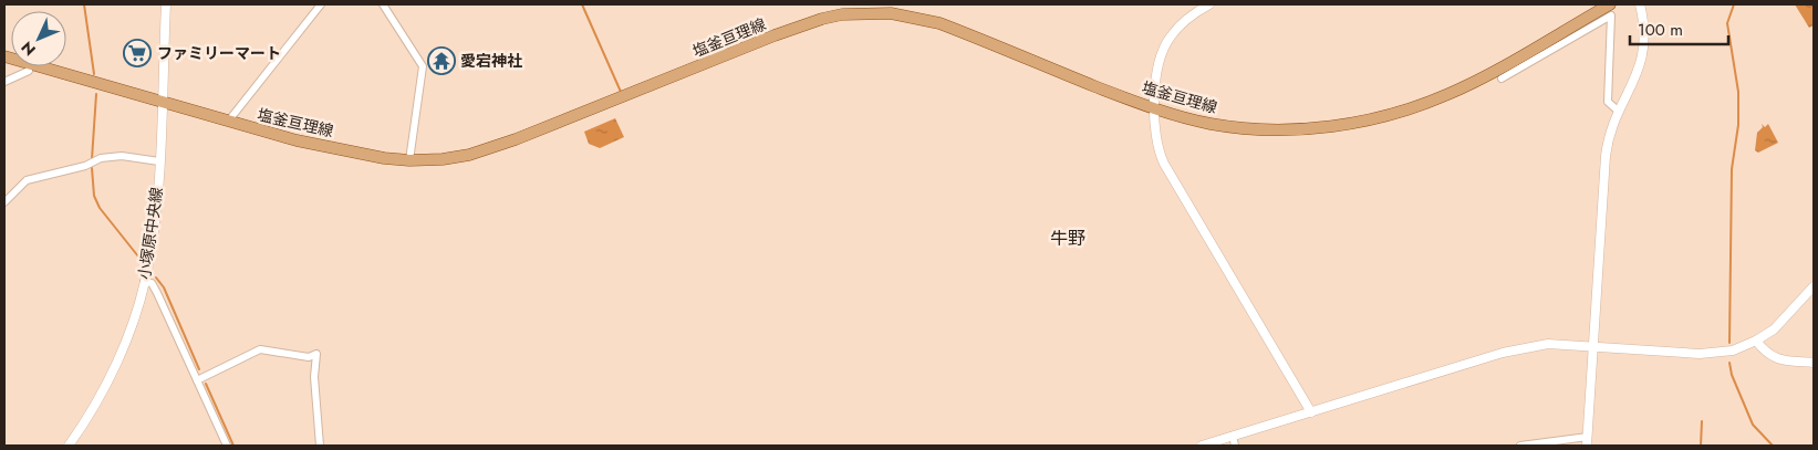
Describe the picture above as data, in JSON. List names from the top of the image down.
{
  "streets": {
    "main road": ["塩釜亘理線"],
    "street": ["小塚原中央線"]
  },
  "crossings": [
    ["塩釜亘理線", "小塚原中央線"]
  ],
  "districts": ["牛野"],
  "places": {
    "supermarket": ["ファミリーマート"],
    "temple": ["愛宕神社"]
  },
  "scale_bar": "100 m",
  "north": "bottom left"
}
